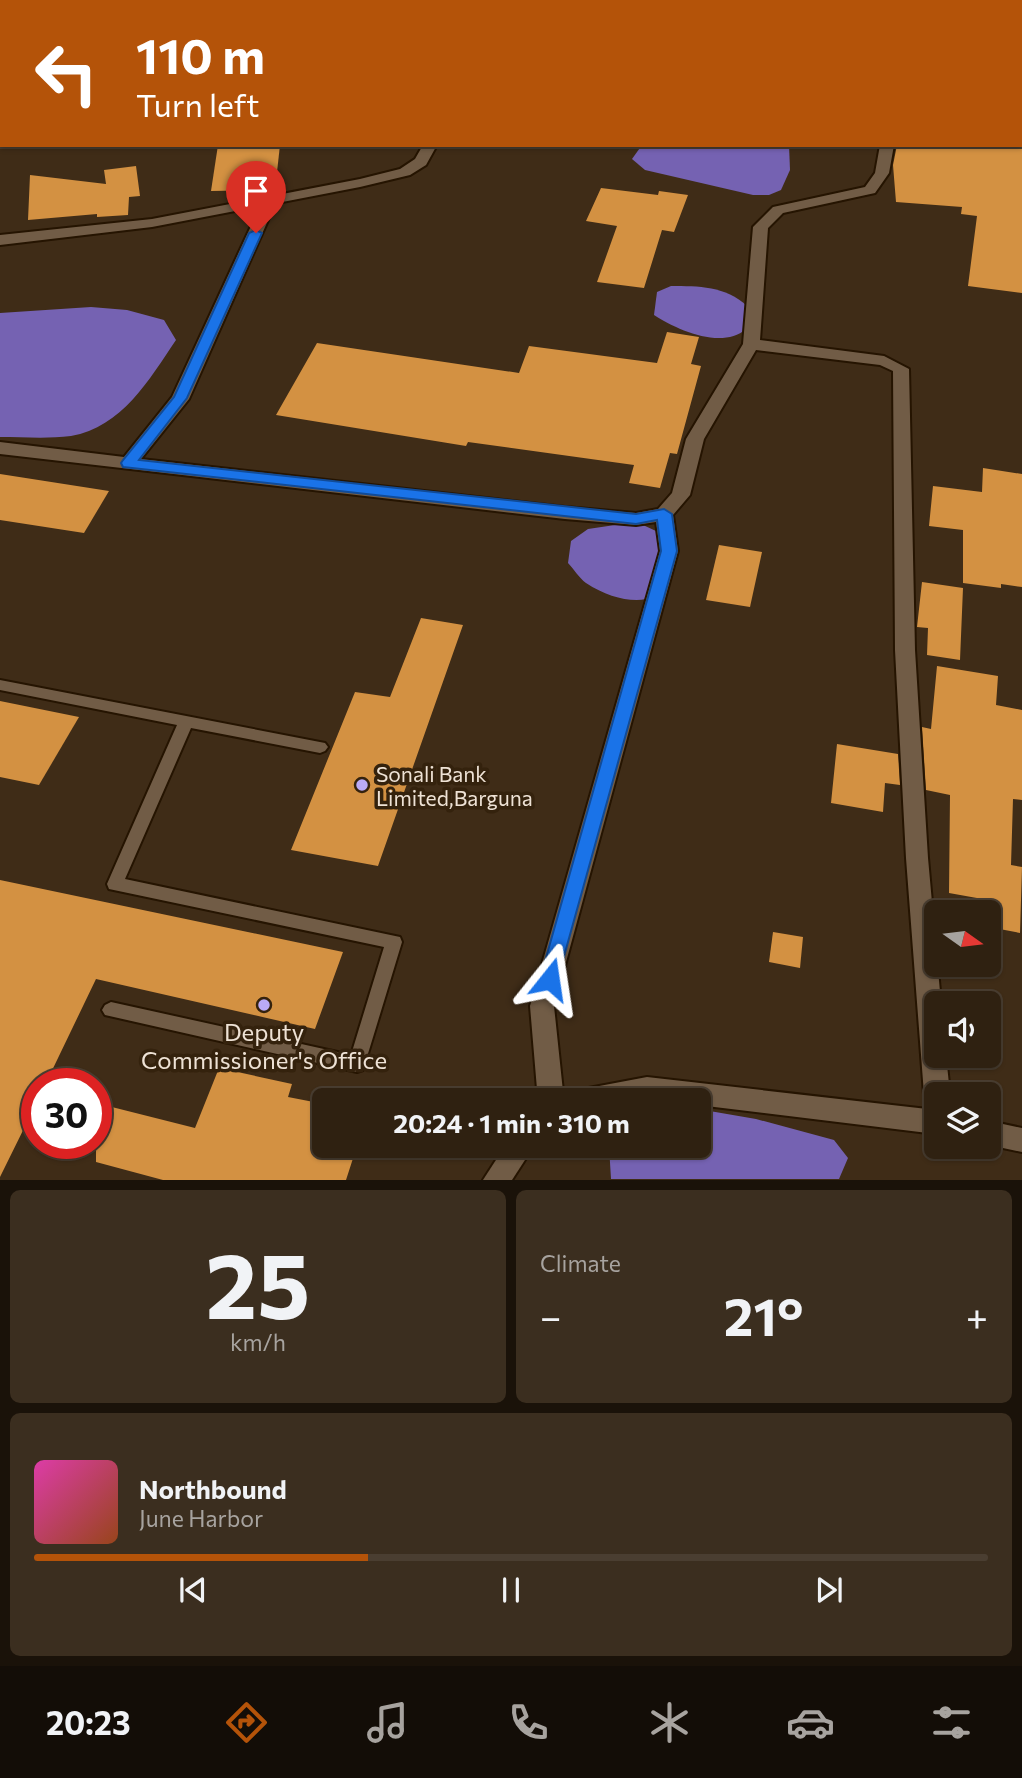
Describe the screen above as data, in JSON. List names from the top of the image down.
{
  "places": ["Sonali Bank Limited,Barguna", "Deputy Commissioner's Office"],
  "north": "right",
  "page": {
    "turn": ["110 m", "Turn left"],
    "limit": "30",
    "trip": "20:24 · 1 min · 310 m",
    "tile": [
      ["25", "km/h"],
      "Climate"
    ],
    "heat": ["−", "21°", "+"],
    "song": ["Northbound", "June Harbor"],
    "tabs": "20:23"
  }
}
